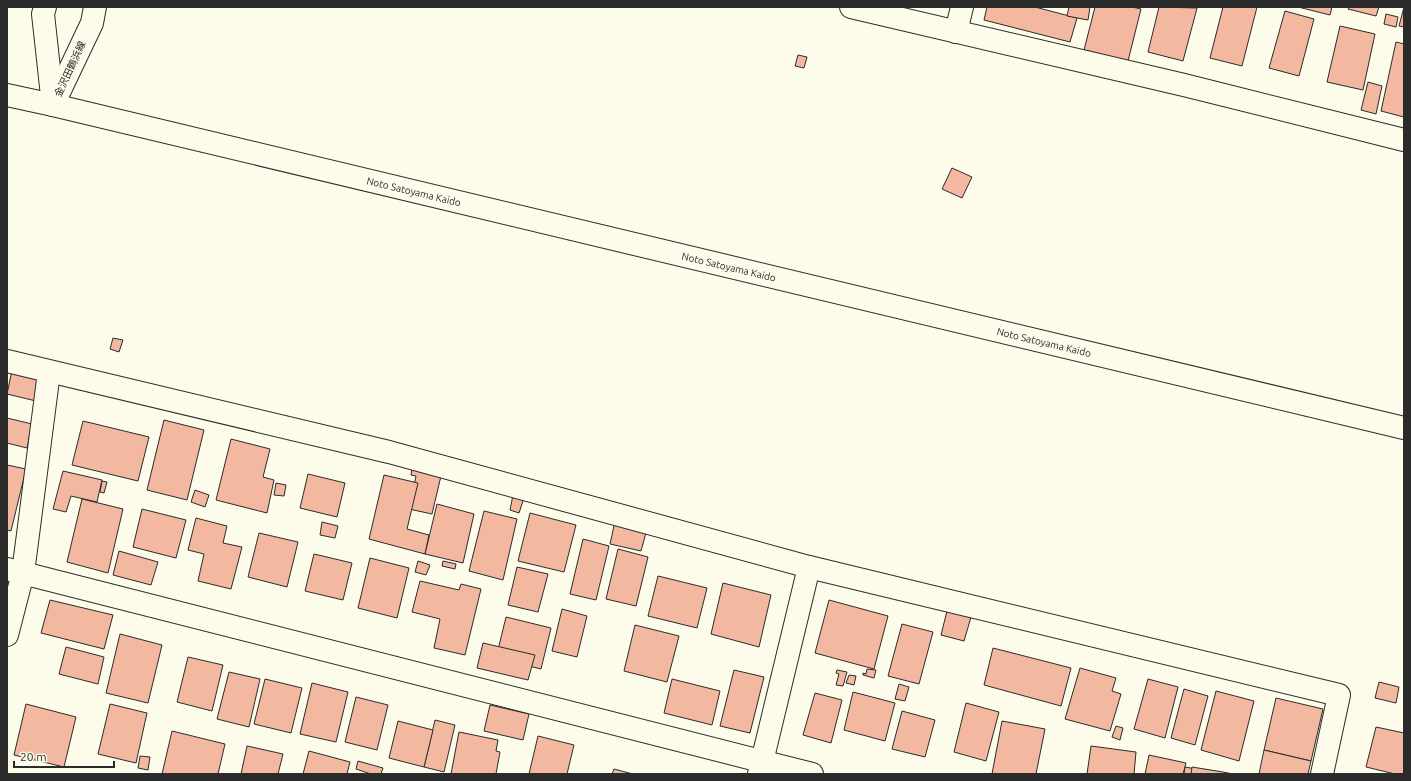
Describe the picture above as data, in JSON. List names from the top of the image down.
{
  "streets": {
    "main road": ["金沢田鶴浜線", "Noto Satoyama Kaido"]
  },
  "crossings": [
    ["金沢田鶴浜線", "Noto Satoyama Kaido"]
  ],
  "scale_bar": "20 m"
}
